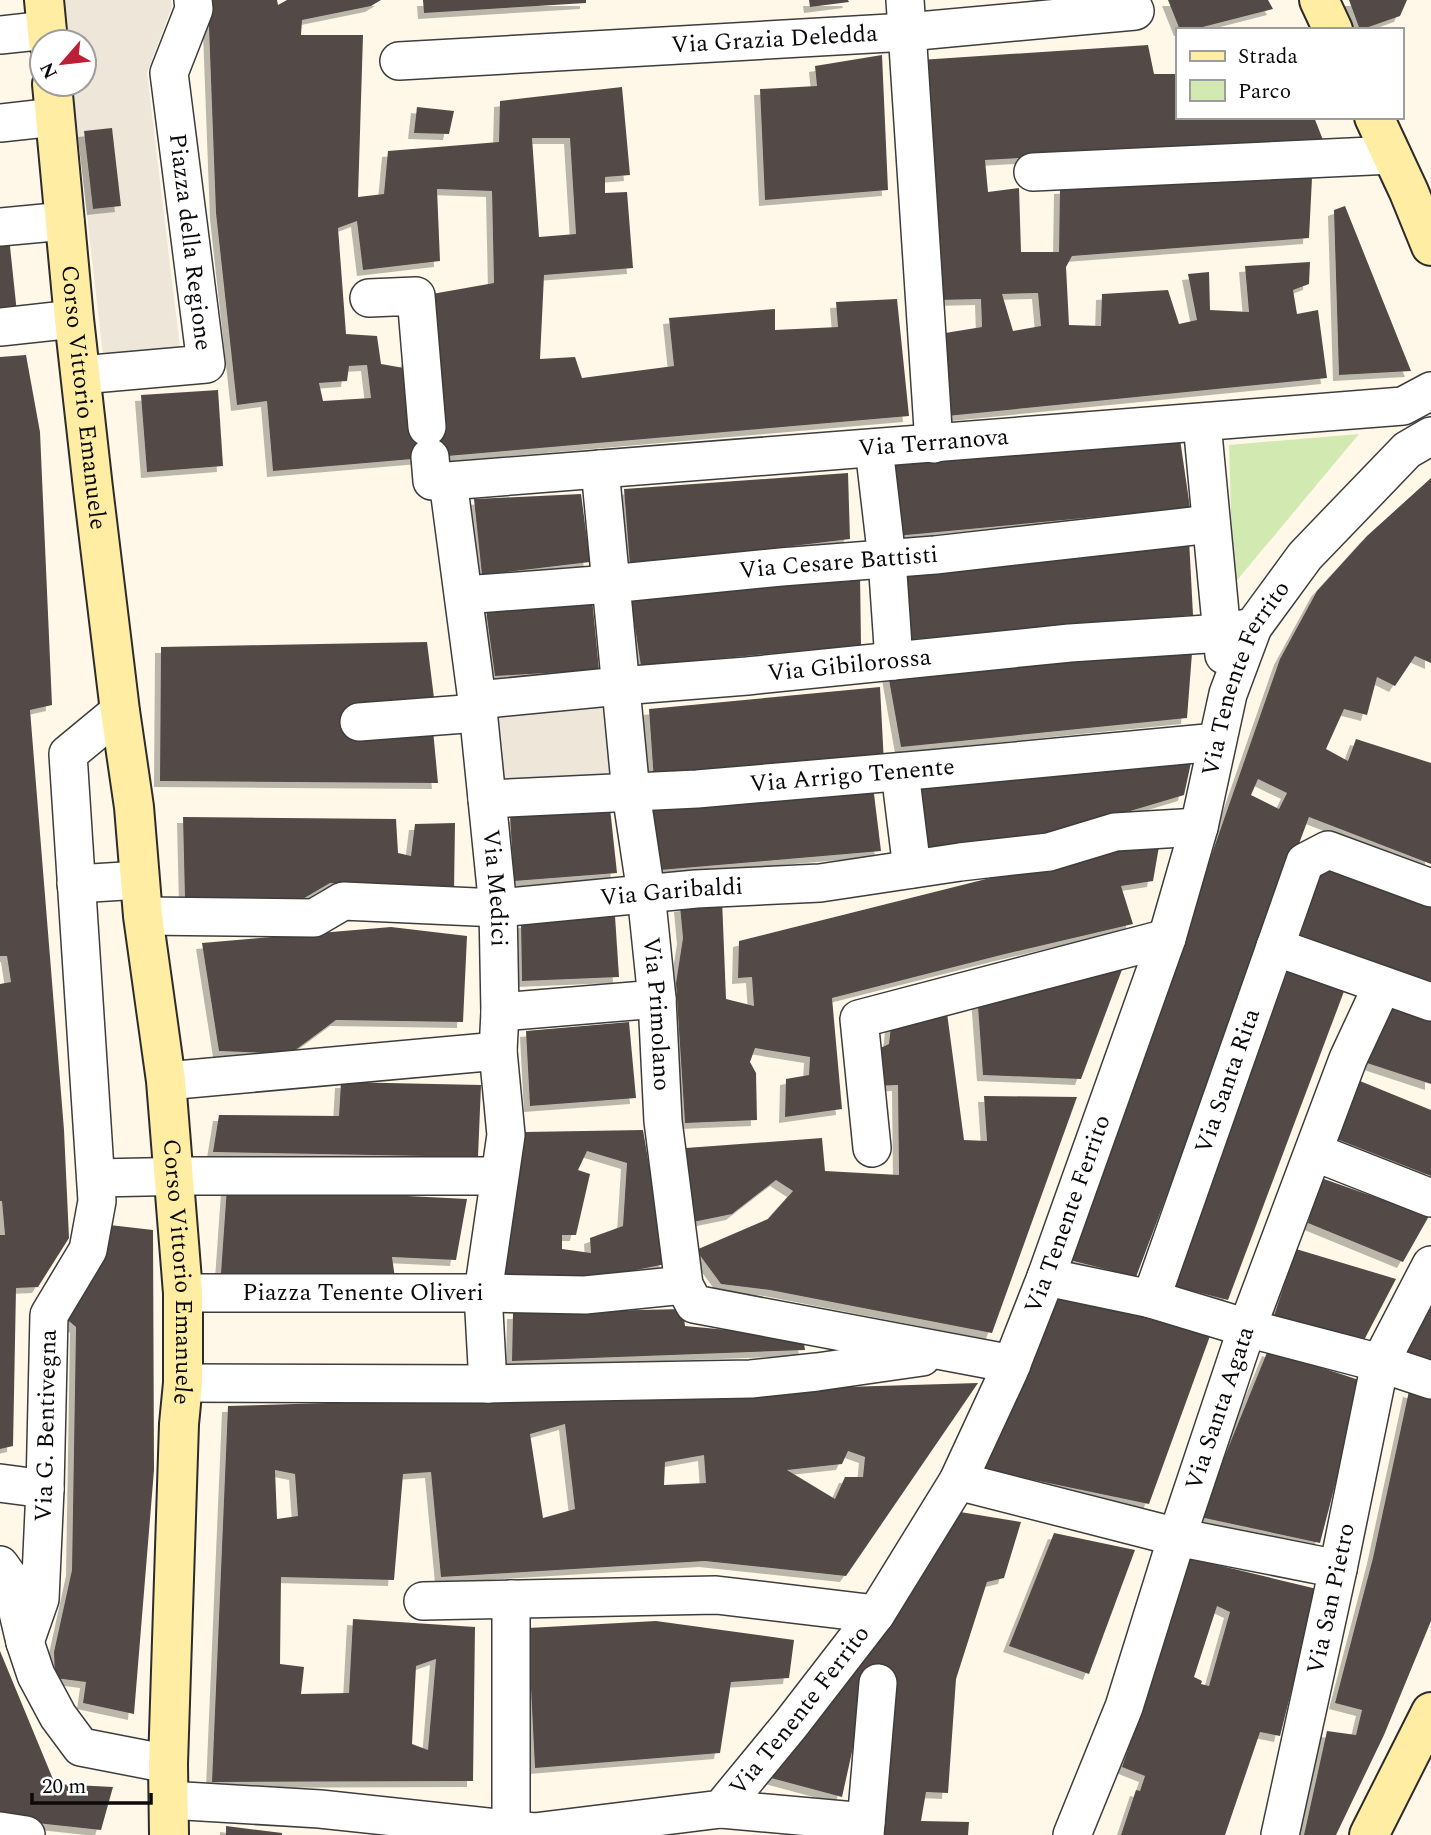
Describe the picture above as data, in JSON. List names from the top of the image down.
{
  "streets": {
    "main road": ["Corso Vittorio Emanuele"],
    "street": [
      "Via Grazia Deledda",
      "Piazza della Regione",
      "Via Terranova",
      "Via Cesare Battisti",
      "Via Gibilorossa",
      "Via Tenente Ferrito",
      "Via Arrigo Tenente",
      "Via Medici",
      "Via Garibaldi",
      "Via Primolano",
      "Via Santa Rita",
      "Piazza Tenente Oliveri",
      "Via Santa Agata",
      "Via G. Bentivegna",
      "Via San Pietro"
    ]
  },
  "crossings": [
    ["Piazza della Regione", "Corso Vittorio Emanuele"],
    ["Corso Vittorio Emanuele", "Via Tenente Ferrito"],
    ["Corso Vittorio Emanuele", "Via Garibaldi"],
    ["Corso Vittorio Emanuele", "Piazza Tenente Oliveri"],
    ["Via Terranova", "Via Medici"],
    ["Via Terranova", "Via Primolano"],
    ["Via Cesare Battisti", "Via Medici"],
    ["Via Cesare Battisti", "Via Primolano"],
    ["Via Gibilorossa", "Via Tenente Ferrito"],
    ["Via Gibilorossa", "Via Medici"],
    ["Via Gibilorossa", "Via Primolano"],
    ["Via Tenente Ferrito", "Via Arrigo Tenente"],
    ["Via Tenente Ferrito", "Via Garibaldi"],
    ["Via Tenente Ferrito", "Via G. Bentivegna"],
    ["Via Arrigo Tenente", "Via Medici"],
    ["Via Arrigo Tenente", "Via Primolano"],
    ["Via Medici", "Via Garibaldi"],
    ["Via Medici", "Piazza Tenente Oliveri"],
    ["Via Garibaldi", "Via Primolano"]
  ],
  "legend": ["Strada", "Parco"],
  "scale_bar": "20 m",
  "north": "bottom left"
}
